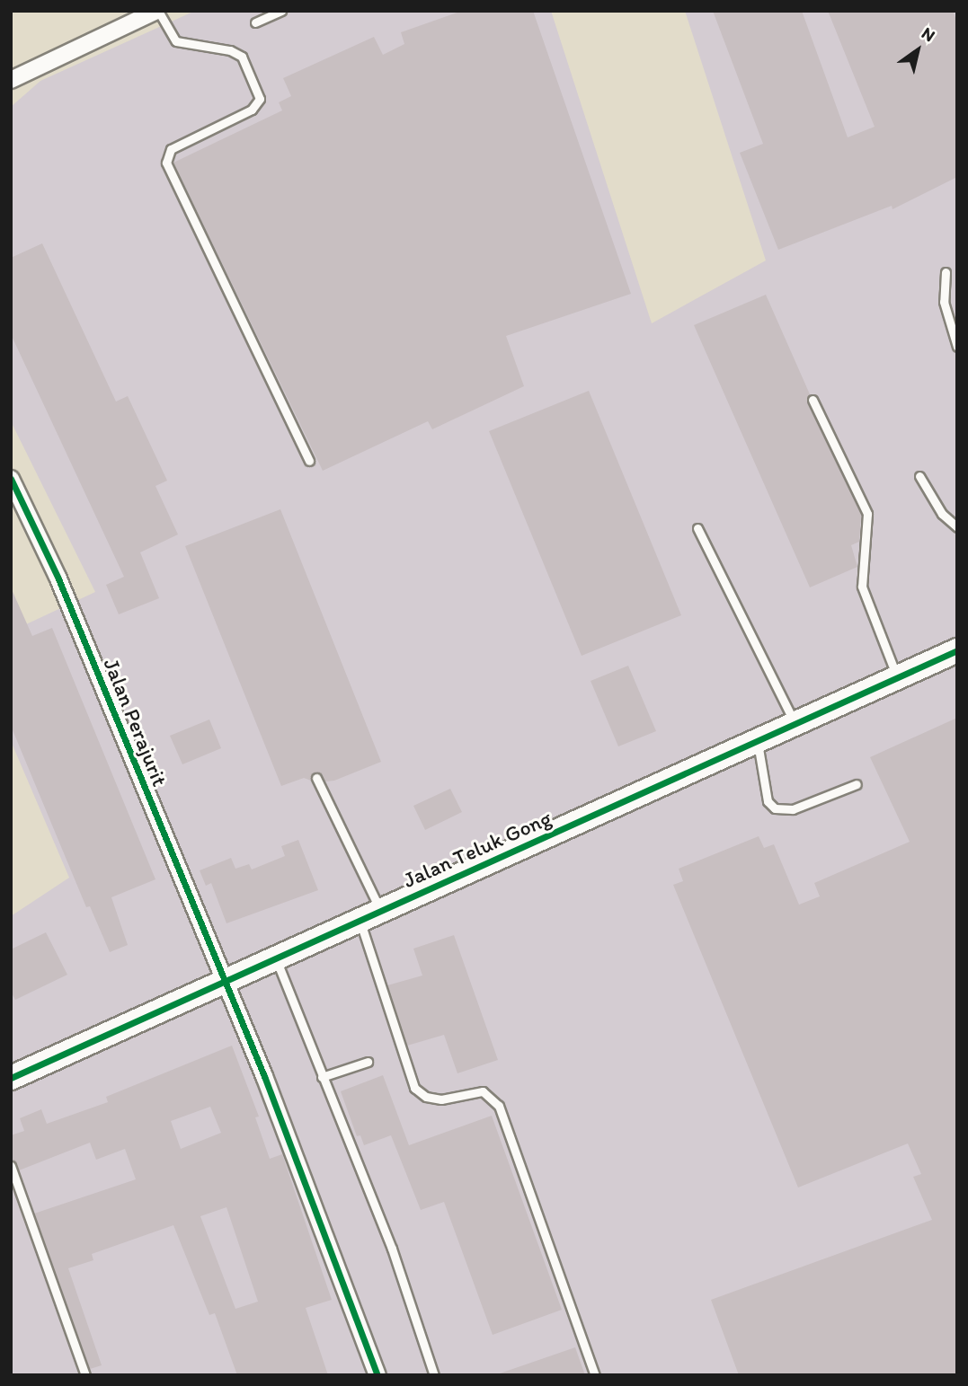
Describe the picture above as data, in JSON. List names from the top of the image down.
{
  "streets": {
    "street": ["Jalan Perajurit", "Jalan Teluk Gong"]
  },
  "crossings": [
    ["Jalan Perajurit", "Jalan Teluk Gong"]
  ],
  "north": "top right"
}
